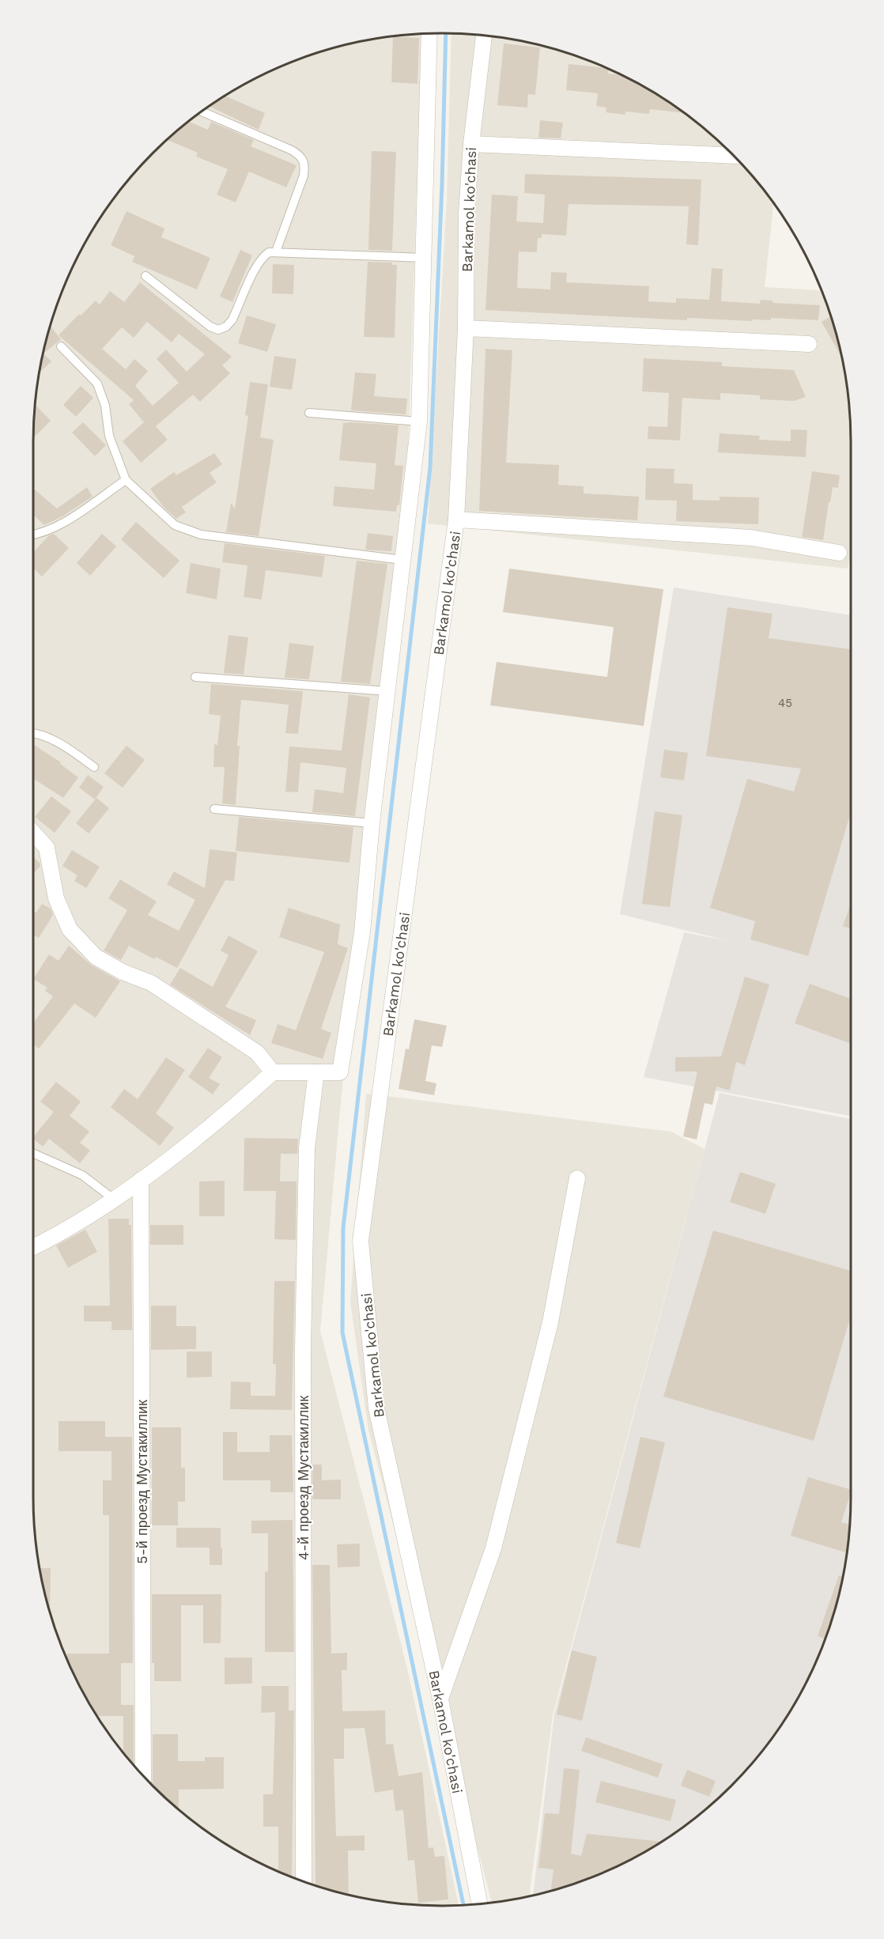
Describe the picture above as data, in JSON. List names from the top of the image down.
{
  "streets": {
    "street": ["Barkamol ko'chasi", "4-й проезд Мустакиллик", "5-й проезд Мустакиллик"]
  },
  "house_numbers": ["45"]
}
